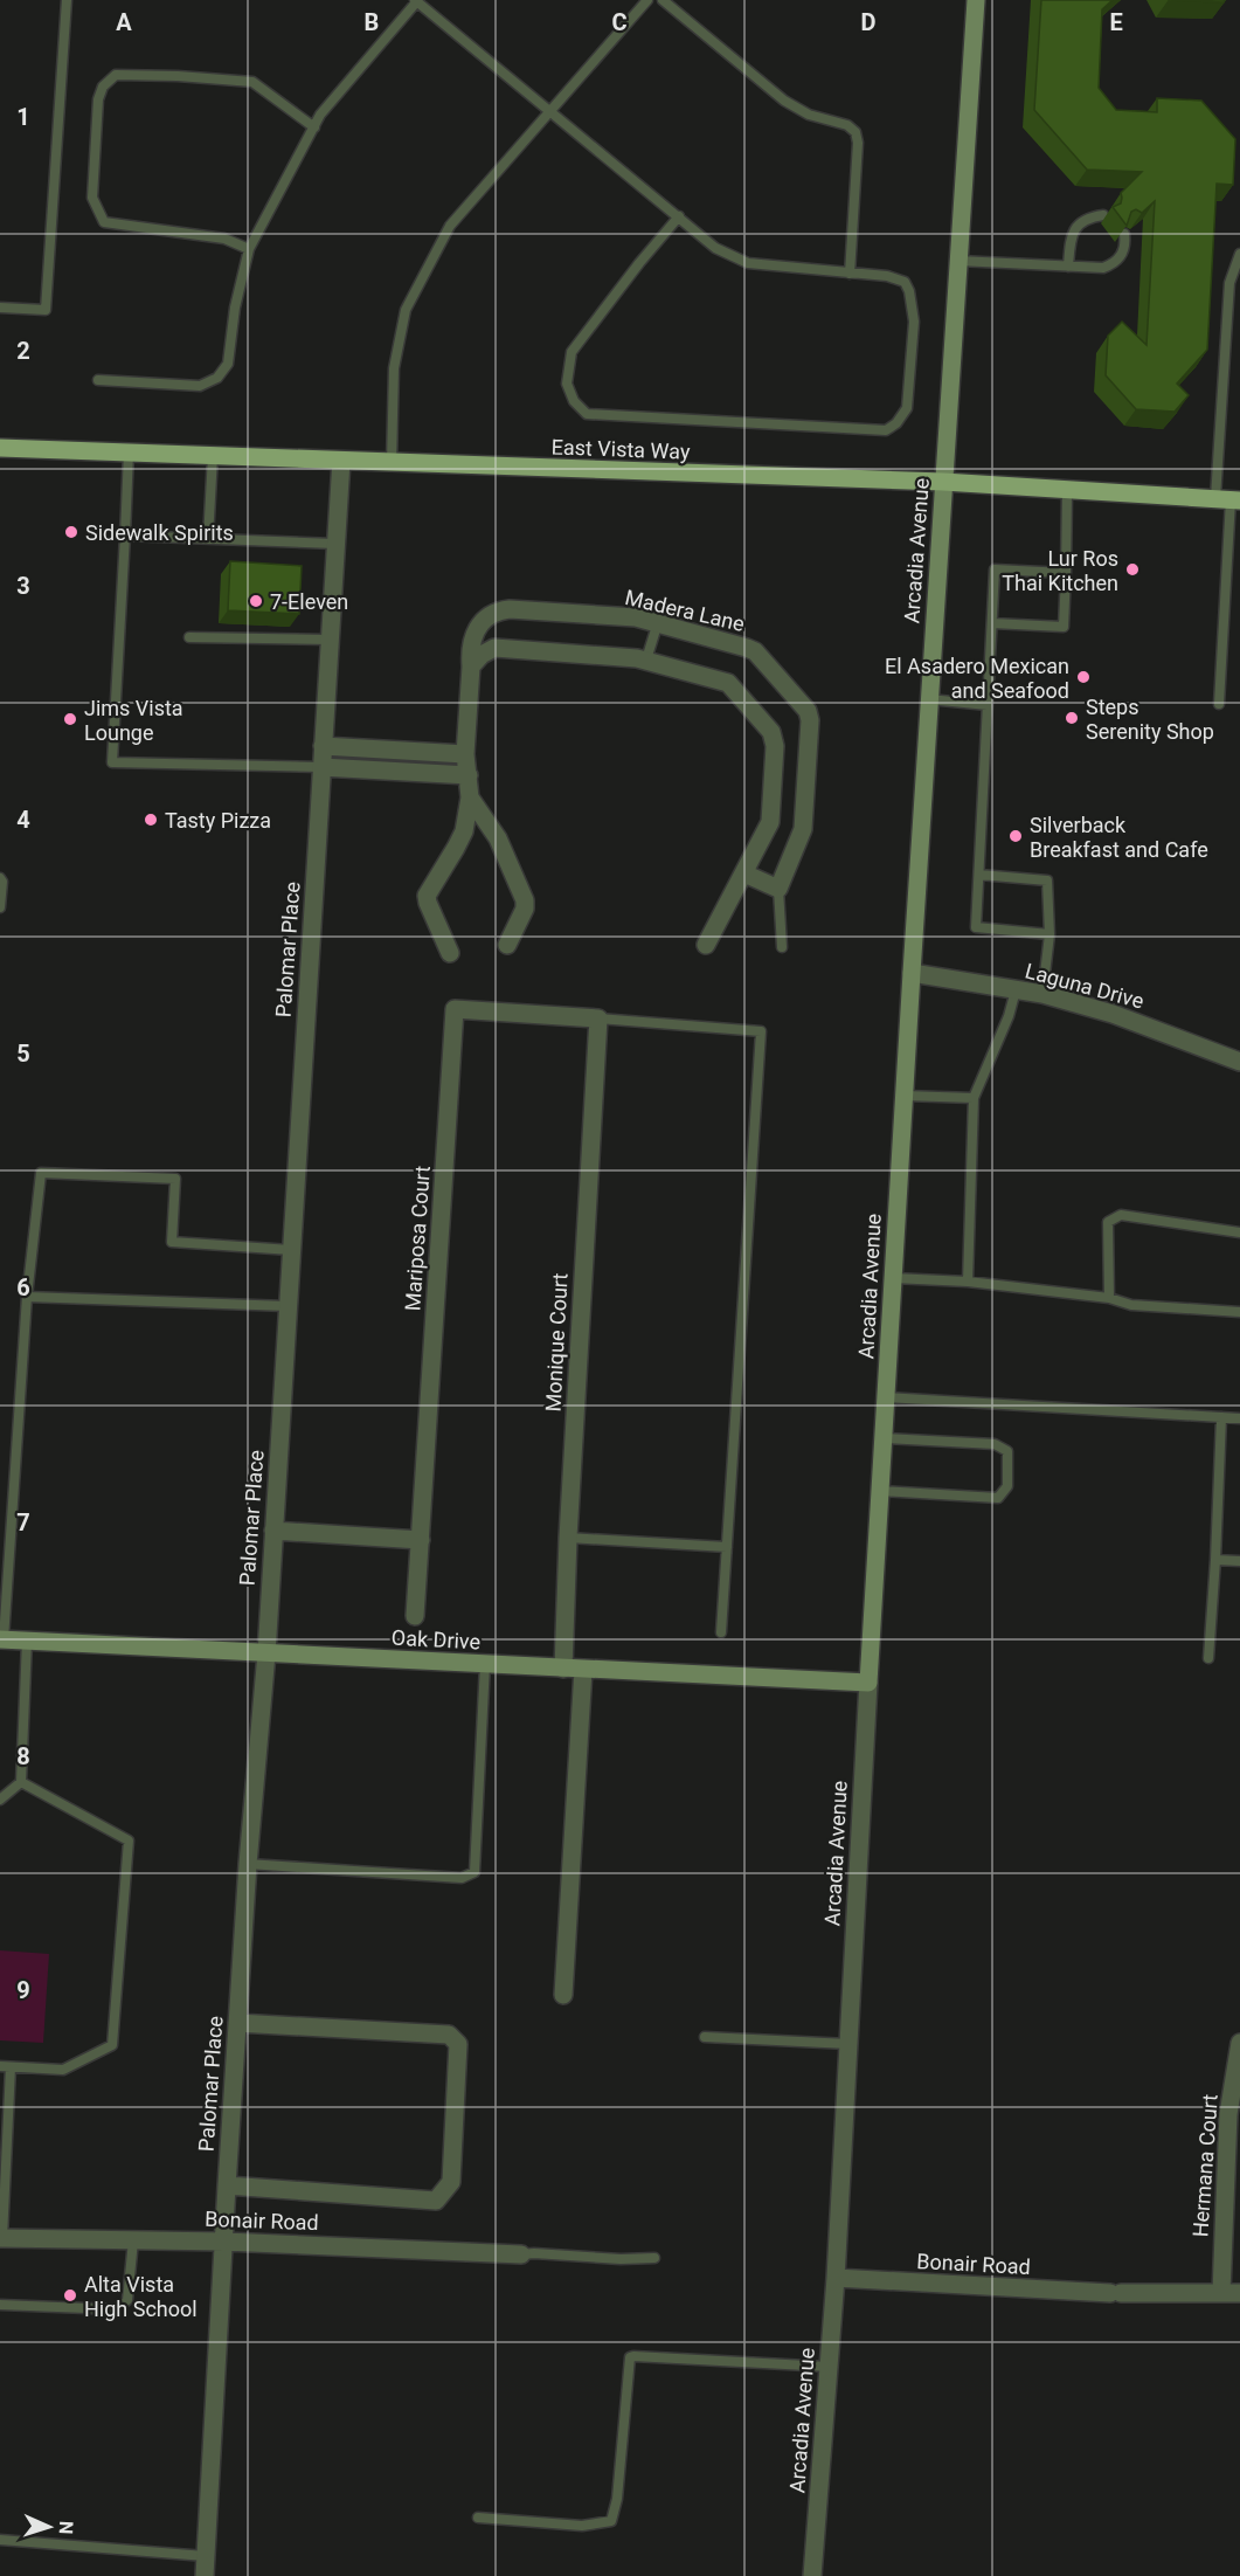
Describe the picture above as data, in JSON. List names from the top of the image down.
{
  "streets": {
    "main road": ["East Vista Way"],
    "street": [
      "Arcadia Avenue",
      "Madera Lane",
      "Palomar Place",
      "Laguna Drive",
      "Mariposa Court",
      "Monique Court",
      "Oak Drive",
      "Hermana Court",
      "Bonair Road"
    ]
  },
  "crossings": [
    ["East Vista Way", "Arcadia Avenue"],
    ["East Vista Way", "Palomar Place"],
    ["Arcadia Avenue", "Laguna Drive"],
    ["Arcadia Avenue", "Oak Drive"],
    ["Arcadia Avenue", "Bonair Road"],
    ["Palomar Place", "Oak Drive"],
    ["Palomar Place", "Bonair Road"],
    ["Mariposa Court", "Monique Court"],
    ["Monique Court", "Oak Drive"],
    ["Hermana Court", "Bonair Road"]
  ],
  "places": [
    "Sidewalk Spirits",
    "Lur Ros Thai Kitchen",
    "7-Eleven",
    "El Asadero Mexican and Seafood",
    "Steps Serenity Shop",
    "Jims Vista Lounge",
    "Tasty Pizza",
    "Silverback Breakfast and Cafe",
    "Alta Vista High School"
  ],
  "north": "right",
  "grid": {
    "columns": [
      "A",
      "B",
      "C",
      "D",
      "E"
    ],
    "rows": [
      "1",
      "2",
      "3",
      "4",
      "5",
      "6",
      "7",
      "8",
      "9"
    ]
  }
}
